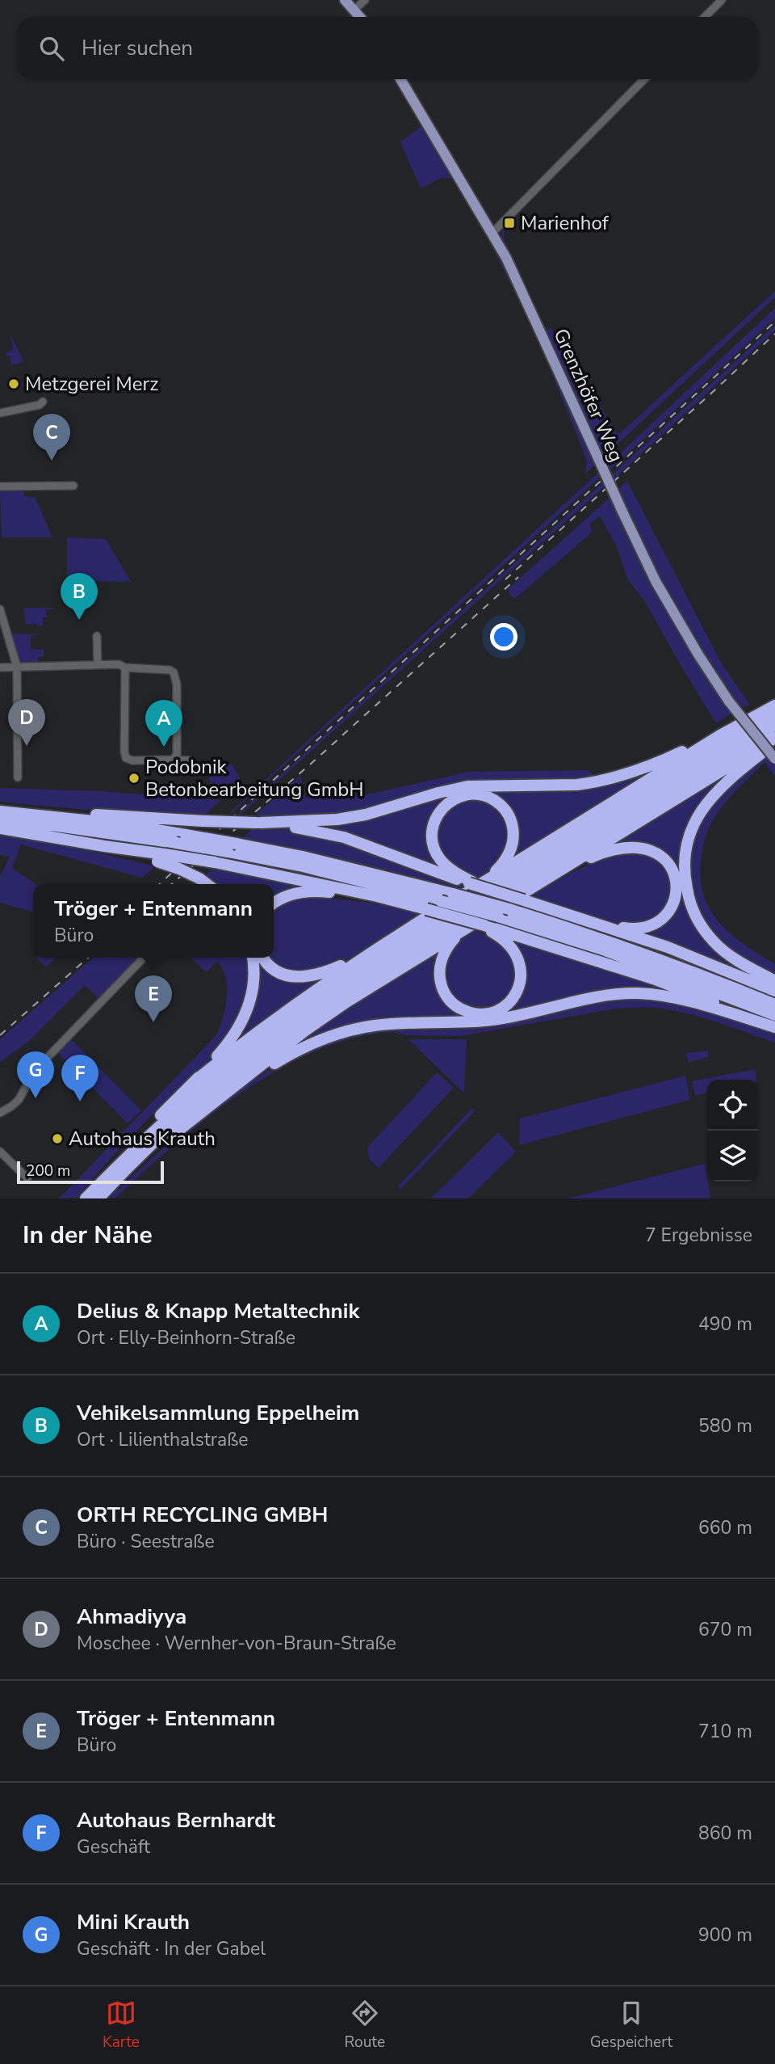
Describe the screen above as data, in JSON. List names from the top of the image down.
{
  "streets": {
    "main road": ["Grenzhöfer Weg"]
  },
  "places": {
    "transit": ["Marienhof"],
    "other": ["Metzgerei Merz", "Podobnik Betonbearbeitung GmbH", "Autohaus Krauth"]
  },
  "scale_bar": "200 m",
  "page": {
    "search": "Hier suchen",
    "pins": [
      "C",
      "B",
      "D",
      "A",
      "E",
      "G",
      "F"
    ],
    "popup": ["Tröger + Entenmann", "Büro"],
    "scale": "200 m",
    "heading": ["In der Nähe", "7 Ergebnisse"],
    "list": [
      {
        "mark": "A",
        "name": "Delius & Knapp Metaltechnik",
        "note": "Ort · Elly-Beinhorn-Straße",
        "value": "490 m"
      },
      {
        "mark": "B",
        "name": "Vehikelsammlung Eppelheim",
        "note": "Ort · Lilienthalstraße",
        "value": "580 m"
      },
      {
        "mark": "C",
        "name": "ORTH RECYCLING GMBH",
        "note": "Büro · Seestraße",
        "value": "660 m"
      },
      {
        "mark": "D",
        "name": "Ahmadiyya",
        "note": "Moschee · Wernher-von-Braun-Straße",
        "value": "670 m"
      },
      {
        "mark": "E",
        "name": "Tröger + Entenmann",
        "note": "Büro",
        "value": "710 m"
      },
      {
        "mark": "F",
        "name": "Autohaus Bernhardt",
        "note": "Geschäft",
        "value": "860 m"
      },
      {
        "mark": "G",
        "name": "Mini Krauth",
        "note": "Geschäft · In der Gabel",
        "value": "900 m"
      }
    ],
    "nav": ["Karte", "Route", "Gespeichert"]
  }
}
